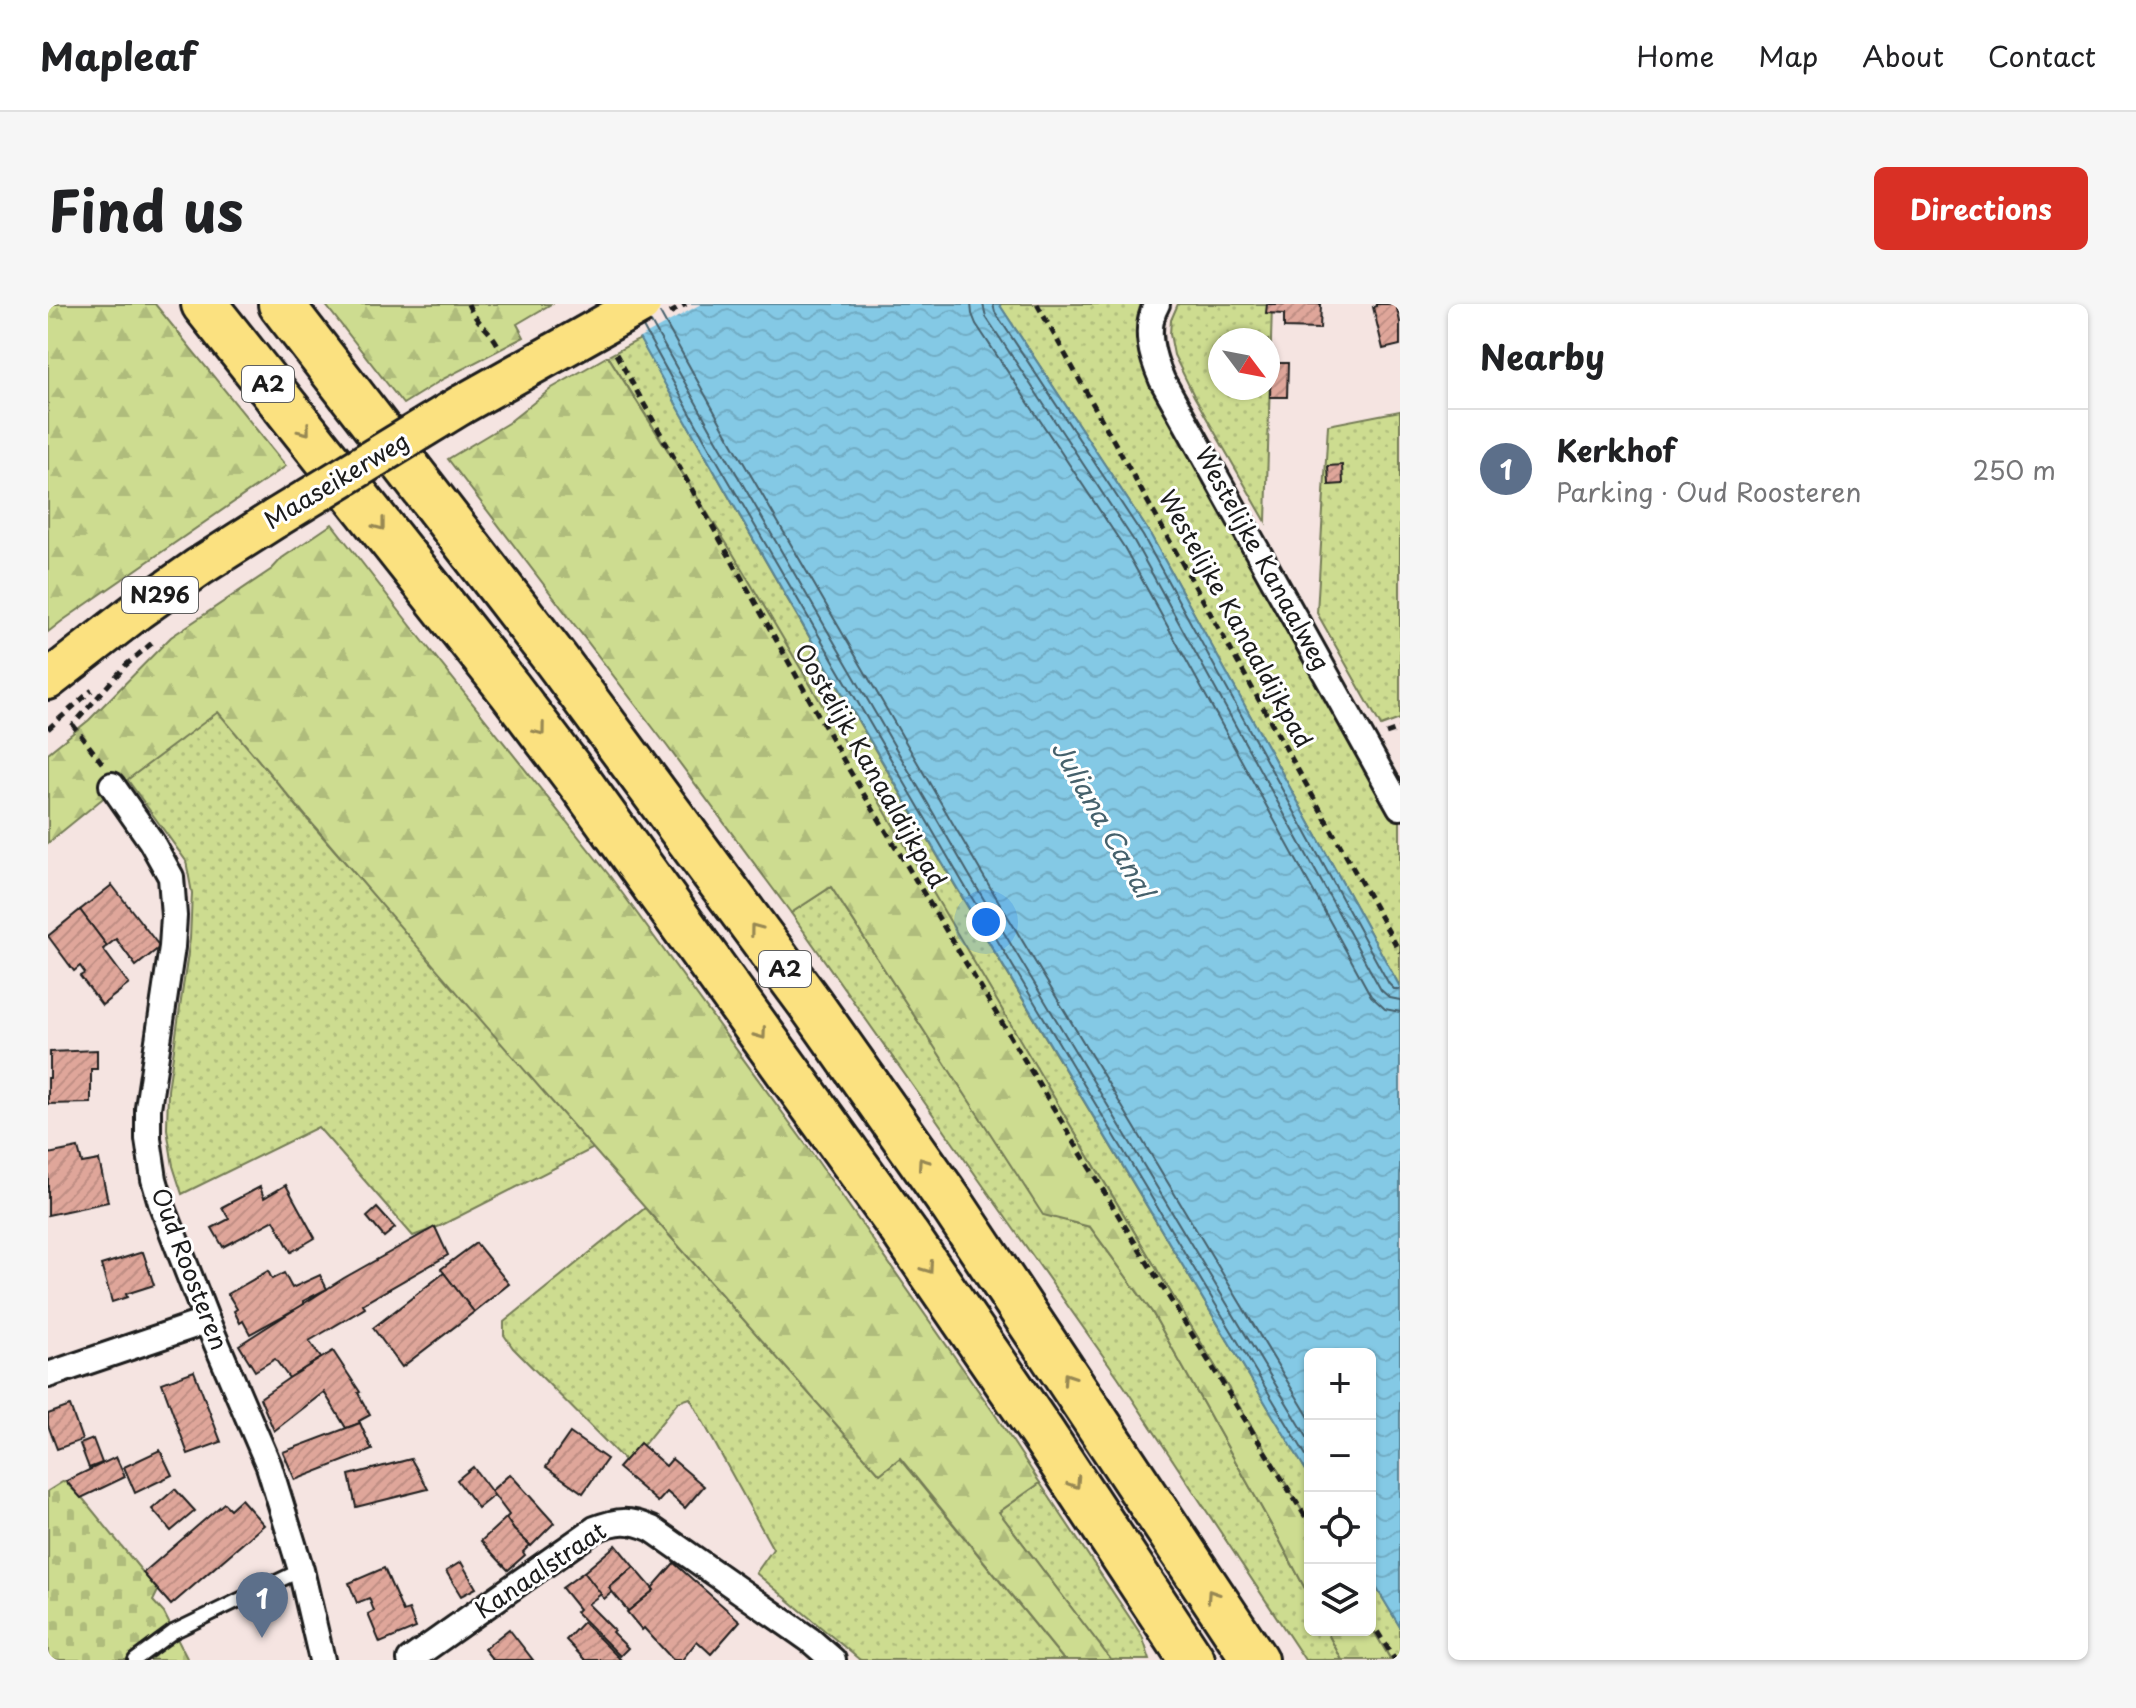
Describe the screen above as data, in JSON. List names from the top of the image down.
{
  "streets": {
    "highway": ["A2"],
    "main road": ["Maaseikerweg", "N296"],
    "street": ["Westelijke Kanaalweg", "Oud Roosteren", "Kanaalstraat"],
    "path": ["Westelijke Kanaaldijkpad", "Oostelijk Kanaaldijkpad"]
  },
  "water": ["Juliana Canal"],
  "north": "bottom right",
  "page": {
    "header": "Mapleaf",
    "nav": [
      "Home",
      "Map",
      "About",
      "Contact"
    ],
    "title": "Find us",
    "buttons": "Directions",
    "heading": "Nearby",
    "list": [
      {
        "mark": "1",
        "name": "Kerkhof",
        "note": "Parking · Oud Roosteren",
        "value": "250 m"
      }
    ],
    "map_buttons": ["+", "−"],
    "pins": "1"
  }
}
